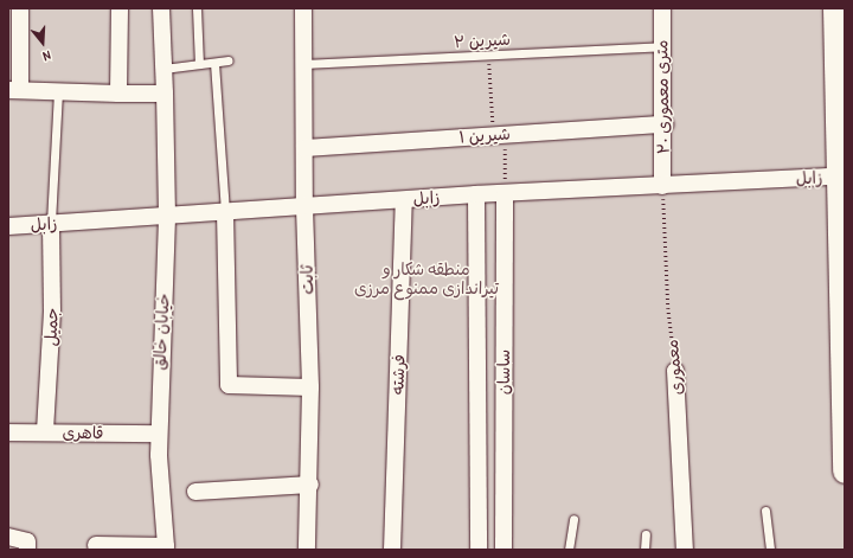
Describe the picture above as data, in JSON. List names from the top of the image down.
{
  "streets": {
    "street": [
      "۲۰ متری معموری",
      "شیرین ۱",
      "زابل",
      "ثابت",
      "جمیل",
      "خیابان خالق",
      "معموری",
      "ساسان",
      "فرشته",
      "قاهری"
    ],
    "lane": ["شیرین ۲"]
  },
  "crossings": [
    ["شیرین ۲", "۲۰ متری معموری"],
    ["شیرین ۲", "ثابت"],
    ["۲۰ متری معموری", "شیرین ۱"],
    ["۲۰ متری معموری", "زابل"],
    ["۲۰ متری معموری", "معموری"],
    ["شیرین ۱", "ثابت"],
    ["زابل", "ثابت"],
    ["زابل", "جمیل"],
    ["زابل", "خیابان خالق"],
    ["زابل", "معموری"],
    ["زابل", "ساسان"],
    ["زابل", "فرشته"],
    ["جمیل", "قاهری"],
    ["خیابان خالق", "قاهری"]
  ],
  "parks": ["منطقه شکار و تیراندازی ممنوع مرزی"],
  "north": "bottom"
}
